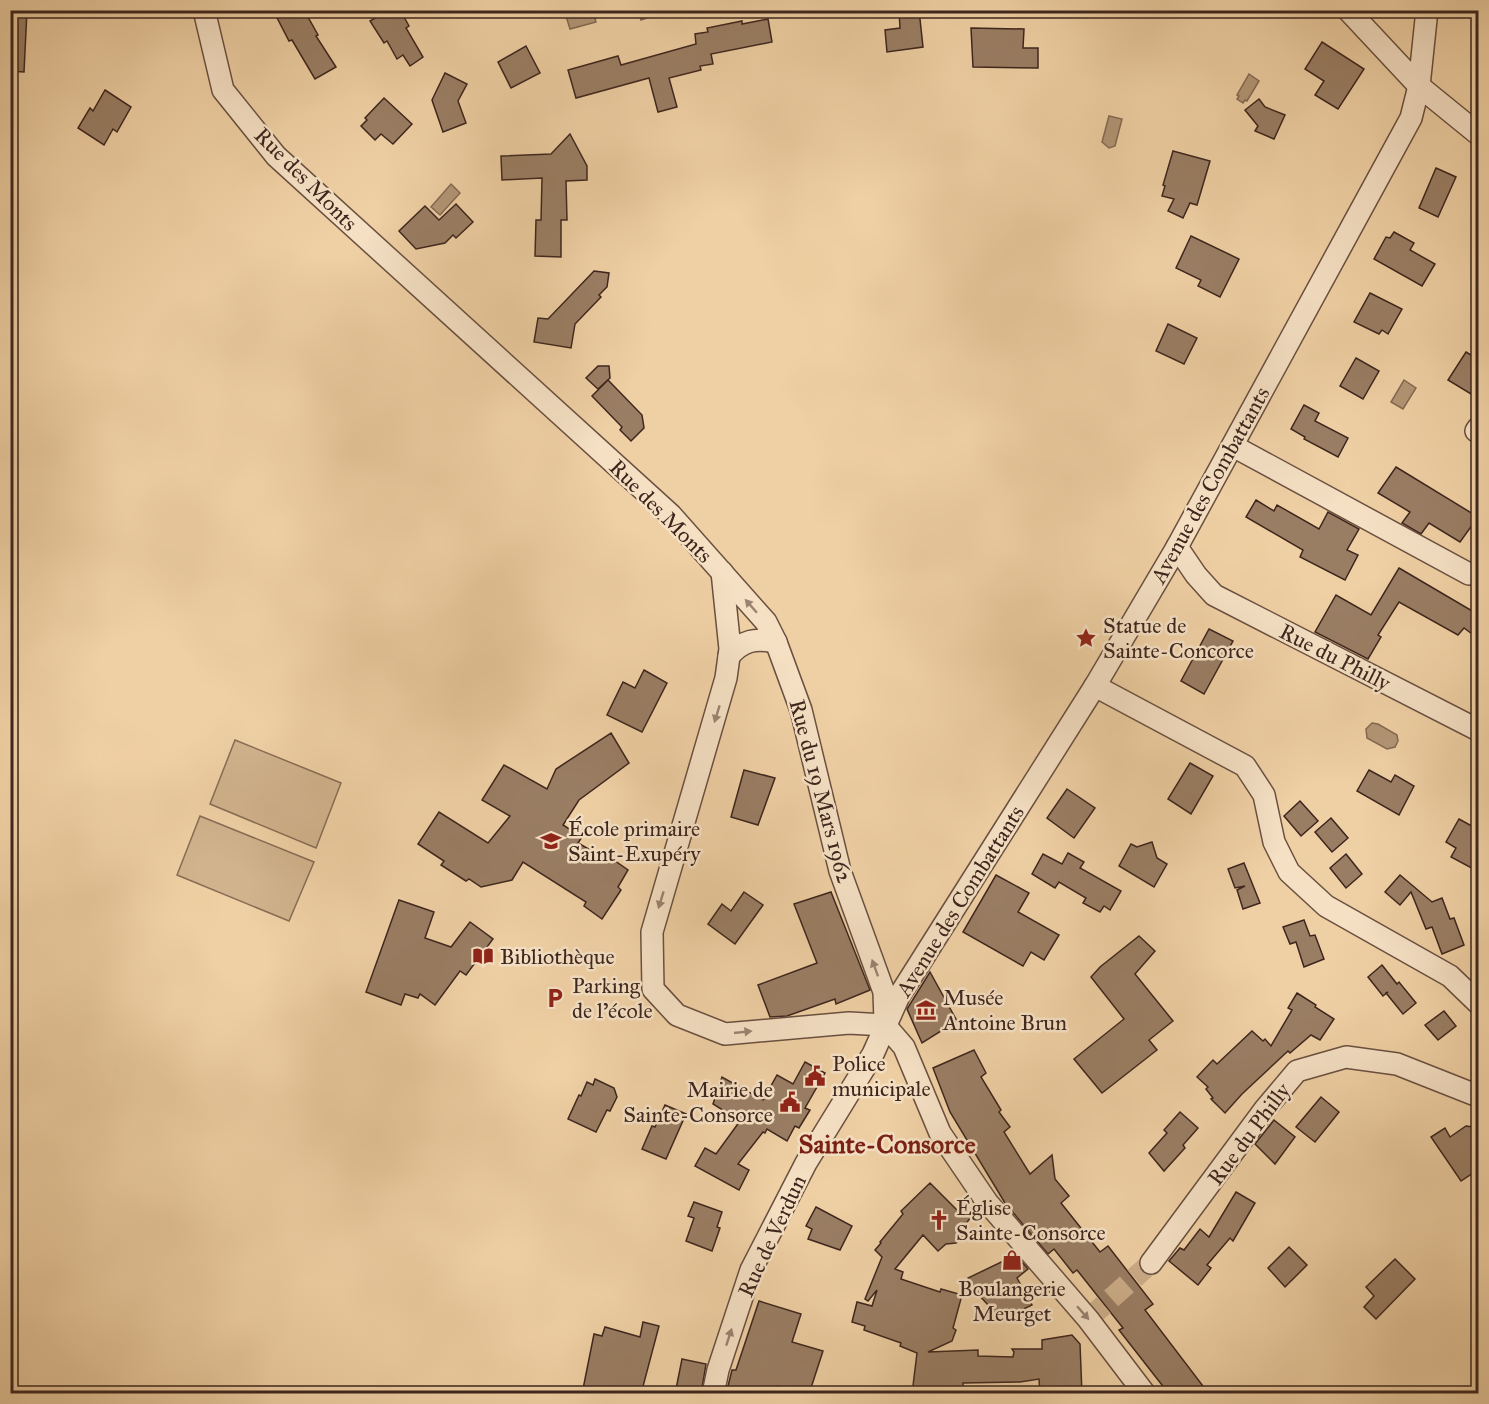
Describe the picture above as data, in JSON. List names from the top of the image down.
{
  "streets": {
    "street": [
      "Rue des Monts",
      "Avenue des Combattants",
      "Rue du Philly",
      "Rue du 19 Mars 1962",
      "Rue de Verdun"
    ]
  },
  "crossings": [
    ["Rue des Monts", "Avenue des Combattants"],
    ["Rue des Monts", "Rue du 19 Mars 1962"],
    ["Rue des Monts", "Rue de Verdun"],
    ["Avenue des Combattants", "Rue du Philly"],
    ["Avenue des Combattants", "Rue du 19 Mars 1962"],
    ["Avenue des Combattants", "Rue de Verdun"],
    ["Rue du 19 Mars 1962", "Rue de Verdun"]
  ],
  "one_way": ["Rue du 19 Mars 1962", "Rue de Verdun"],
  "districts": ["Sainte-Consorce"],
  "places": {
    "place": ["Statue de Sainte-Concorce"],
    "school or university": ["École primaire Saint-Exupéry"],
    "library": ["Bibliothèque"],
    "parking": ["Parking de l'école"],
    "museum": ["Musée Antoine Brun"],
    "public building": ["Police municipale", "Mairie de Sainte-Consorce"],
    "church": ["Église Sainte-Consorce"],
    "shop": ["Boulangerie Meurget"]
  }
}
